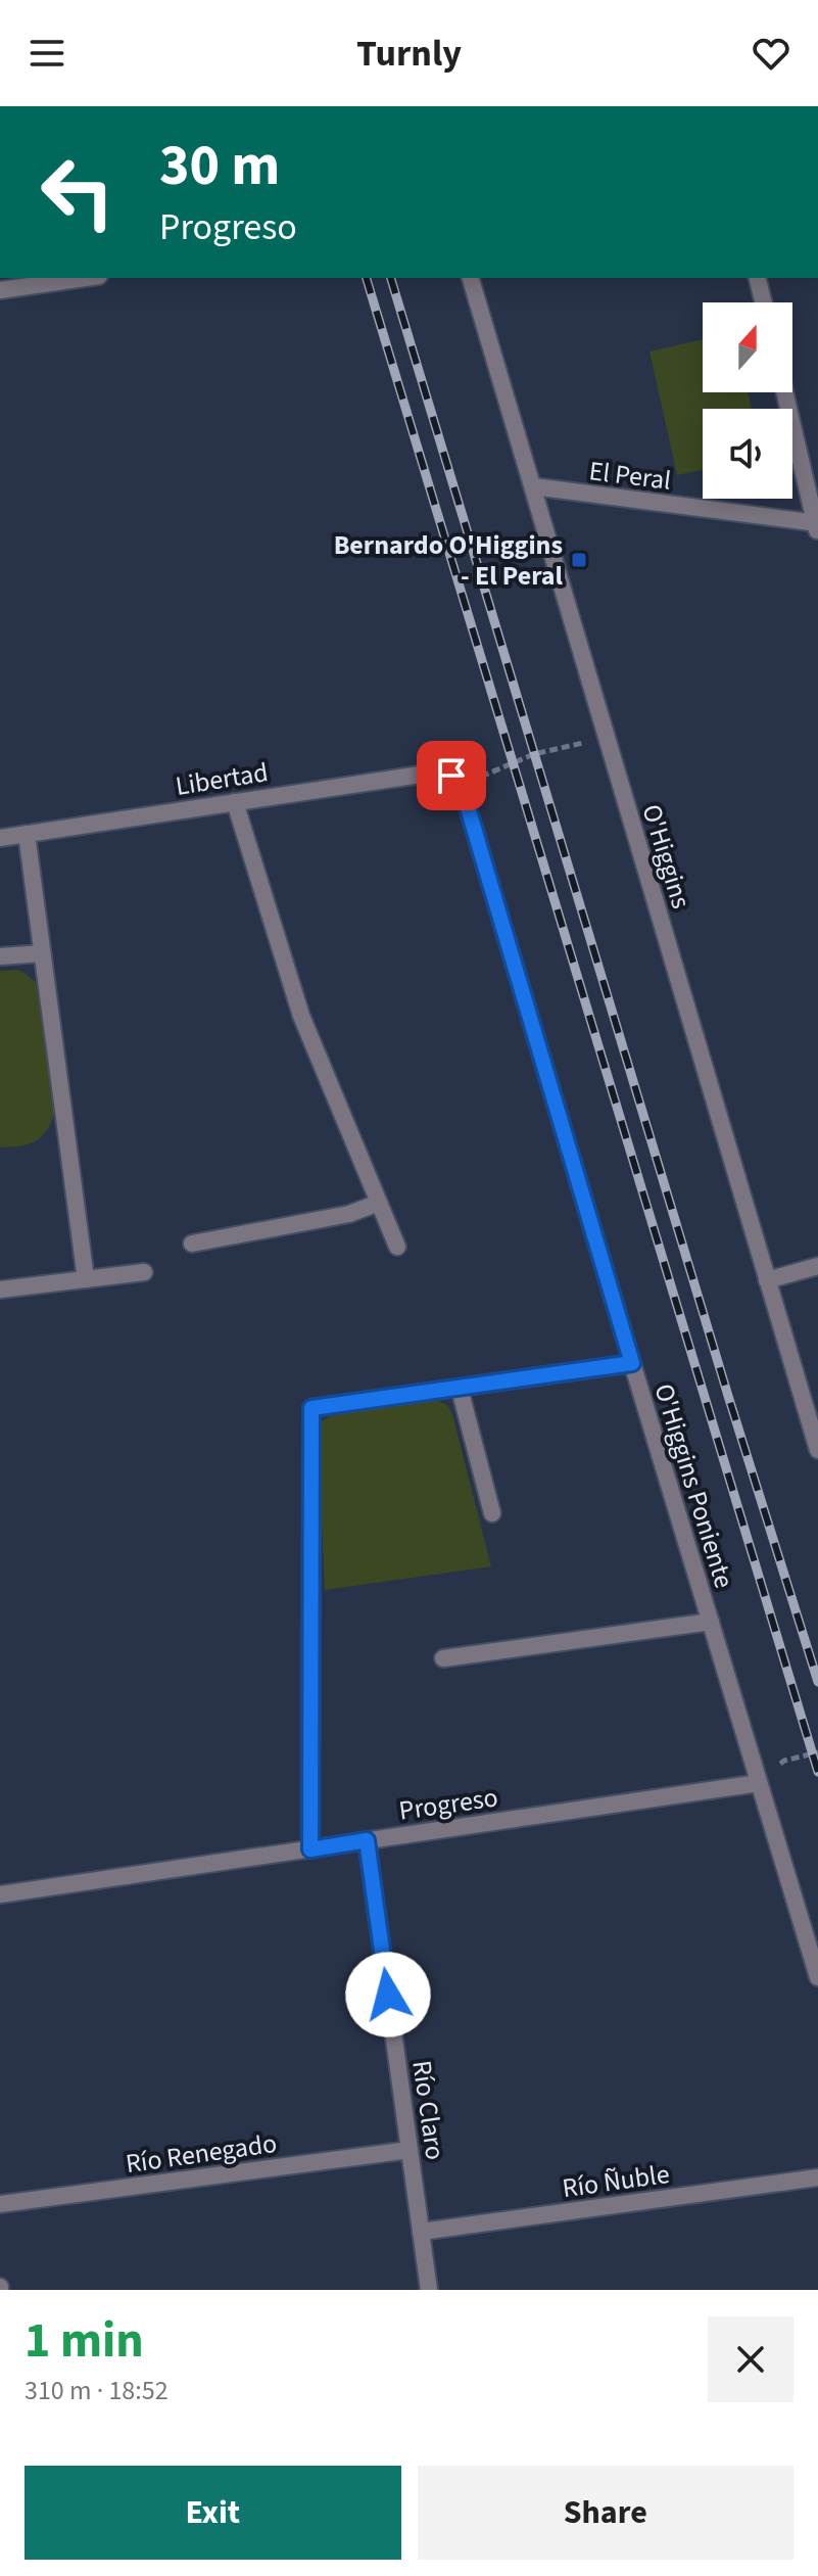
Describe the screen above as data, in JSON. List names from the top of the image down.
{
  "streets": {
    "street": [
      "El Peral",
      "Libertad",
      "O'Higgins",
      "O'Higgins Poniente",
      "Progreso",
      "Río Claro",
      "Río Renegado",
      "Río Ñuble"
    ]
  },
  "crossings": [
    ["El Peral", "O'Higgins"],
    ["Libertad", "O'Higgins Poniente"],
    ["O'Higgins Poniente", "Progreso"],
    ["Progreso", "Río Claro"],
    ["Río Claro", "Río Renegado"],
    ["Río Claro", "Río Ñuble"]
  ],
  "places": {
    "transit": ["Bernardo O'Higgins - El Peral"]
  },
  "north": "top",
  "page": {
    "header": "Turnly",
    "turn": ["30 m", "Progreso"],
    "heading": ["1 min", "310 m · 18:52"],
    "buttons": ["Exit", "Share"]
  }
}
